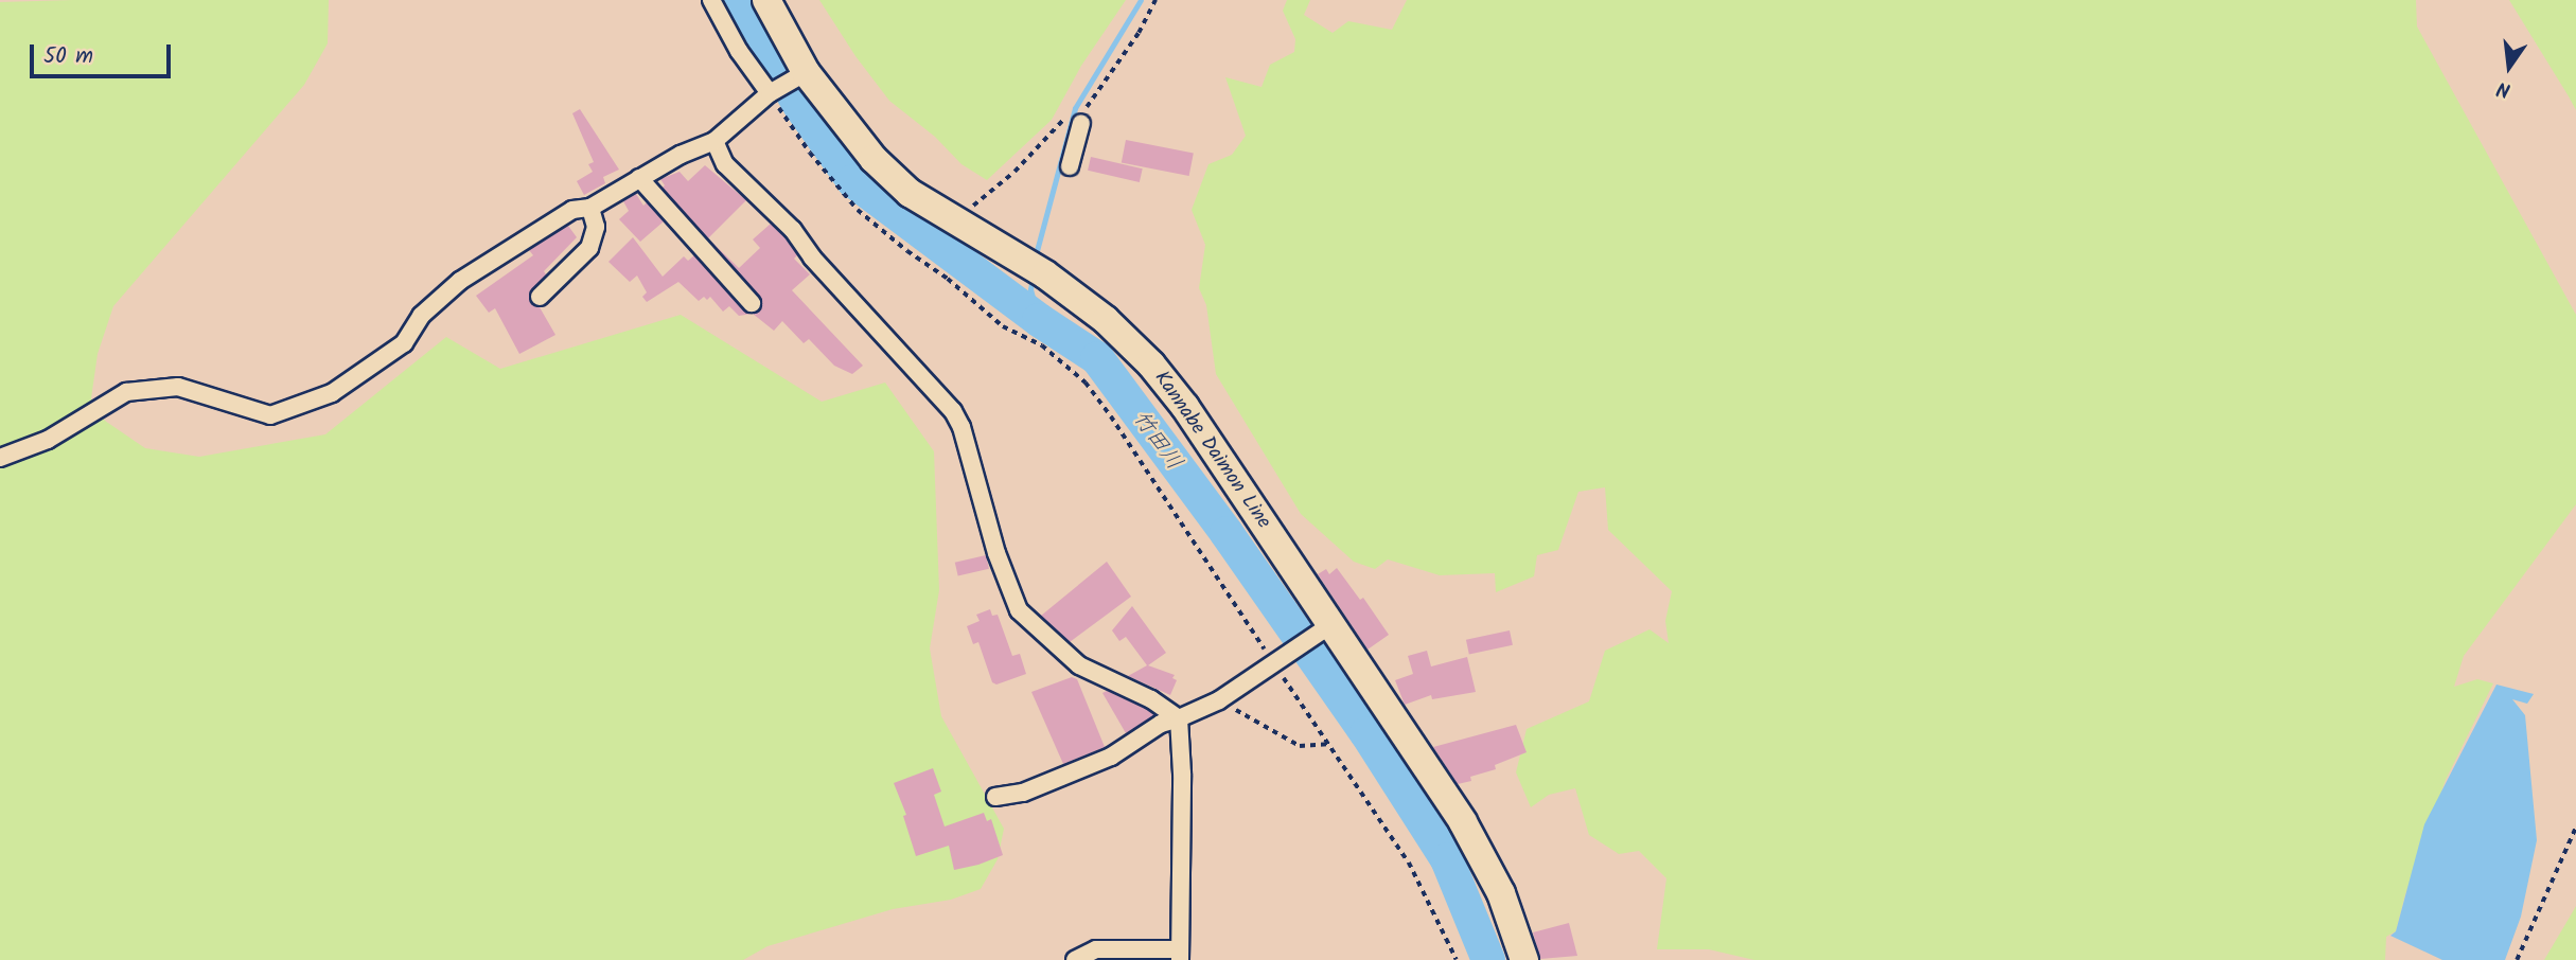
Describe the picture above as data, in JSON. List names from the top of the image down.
{
  "streets": {
    "main road": ["Kannabe Daimon Line"]
  },
  "water": ["竹田川"],
  "scale_bar": "50 m",
  "north": "bottom"
}
